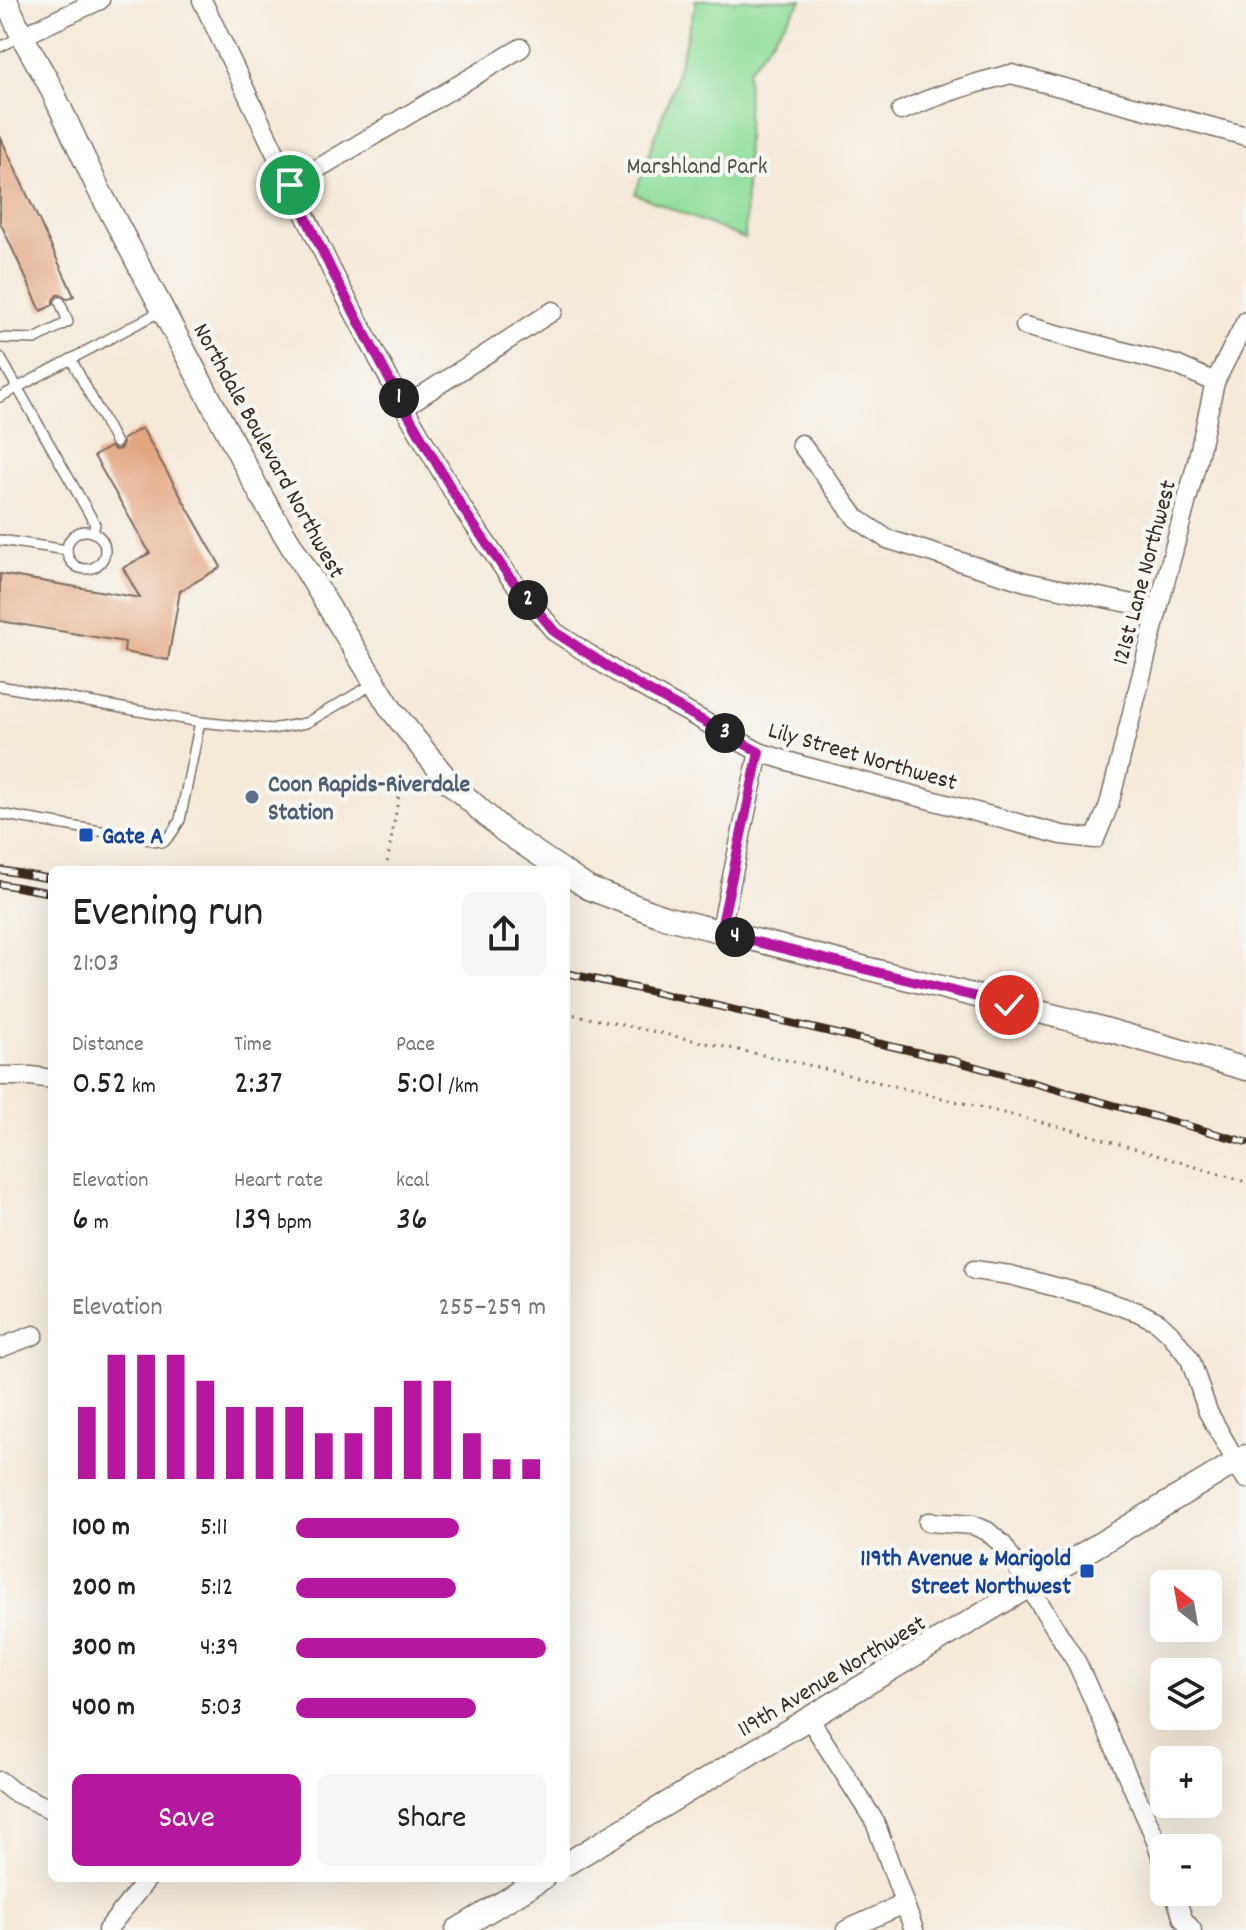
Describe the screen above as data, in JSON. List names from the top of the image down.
{
  "streets": {
    "street": [
      "Northdale Boulevard Northwest",
      "121st Lane Northwest",
      "Lily Street Northwest",
      "119th Avenue Northwest"
    ]
  },
  "crossings": [
    ["121st Lane Northwest", "Lily Street Northwest"]
  ],
  "parks": ["Marshland Park"],
  "places": {
    "other": ["Coon Rapids-Riverdale Station"],
    "transit": ["Gate A", "119th Avenue & Marigold Street Northwest"]
  },
  "north": "top left",
  "page": {
    "pins": [
      "1",
      "2",
      "3",
      "4"
    ],
    "heading": ["Evening run", "21:03"],
    "stats": [
      ["Distance", "0.52 km"],
      ["Time", "2:37"],
      ["Pace", "5:01 /km"],
      ["Elevation", "6 m"],
      ["Heart rate", "139 bpm"],
      ["kcal", "36"]
    ],
    "chart": ["Elevation", "255–259 m"],
    "list": [
      {
        "name": "100 m",
        "note": "5:11"
      },
      {
        "name": "200 m",
        "note": "5:12"
      },
      {
        "name": "300 m",
        "note": "4:39"
      },
      {
        "name": "400 m",
        "note": "5:03"
      }
    ],
    "map_buttons": ["+", "−"],
    "buttons": ["Save", "Share"]
  }
}
